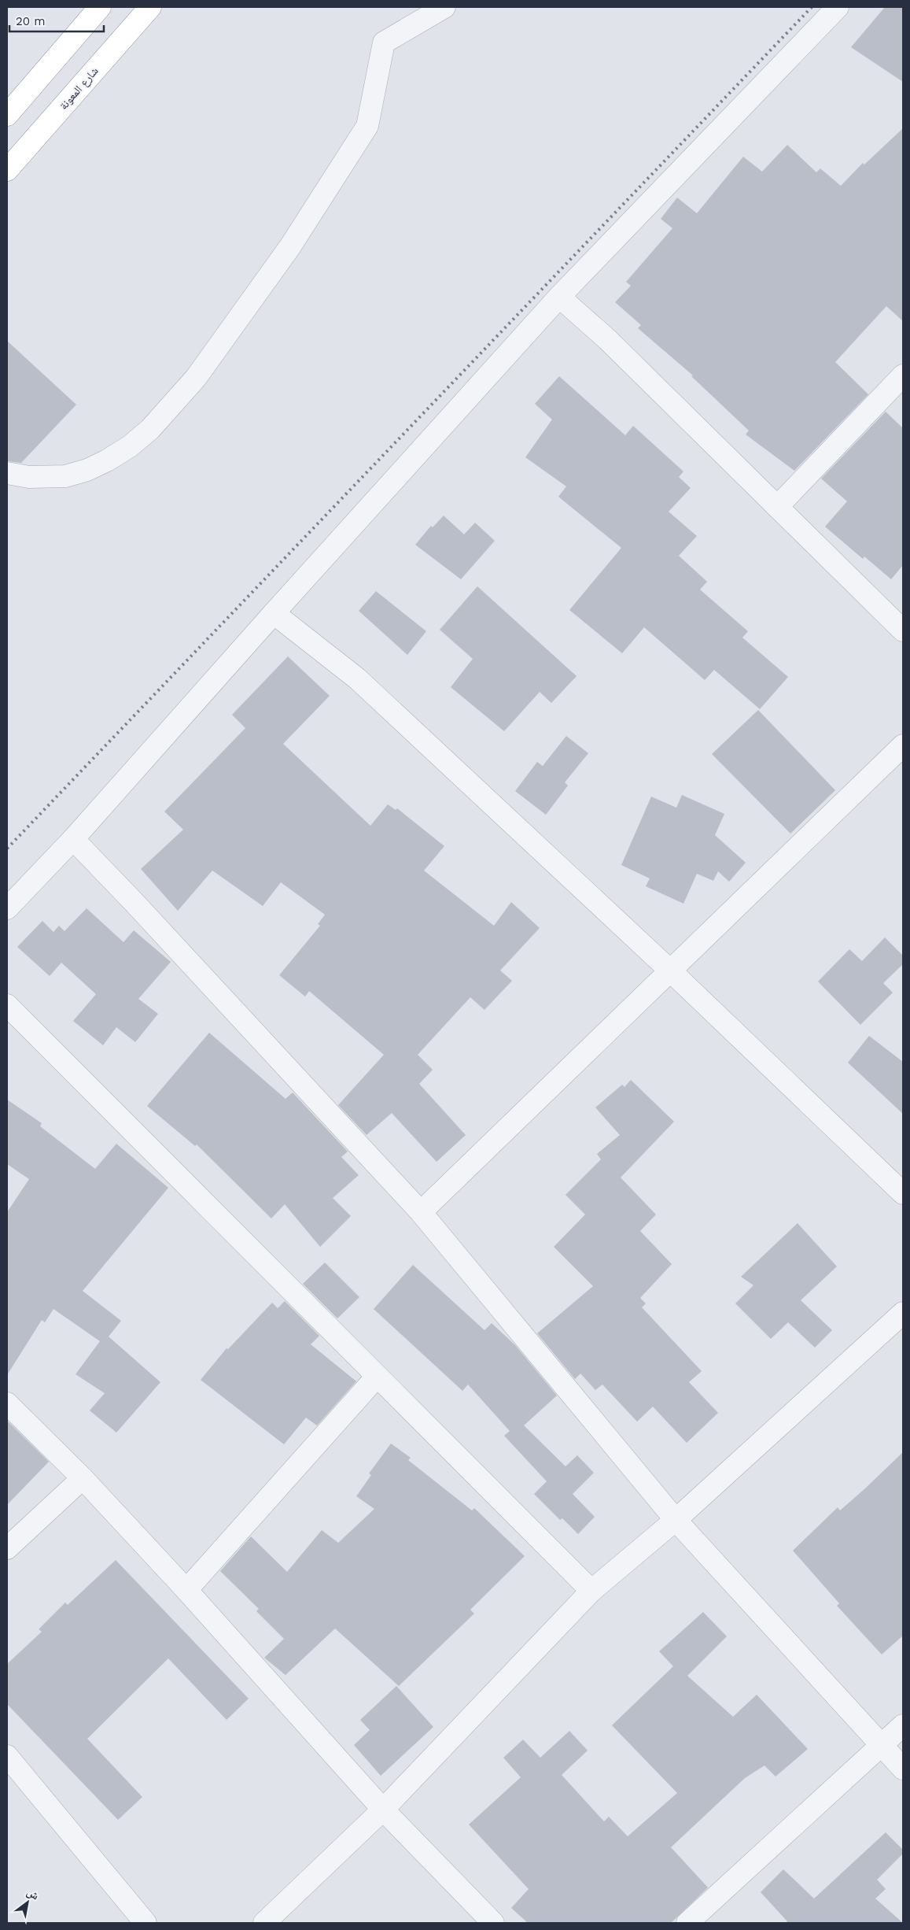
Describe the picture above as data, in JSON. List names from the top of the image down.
{
  "streets": {
    "highway": ["شارع المعونة"]
  },
  "scale_bar": "20 m",
  "north": "top right"
}
